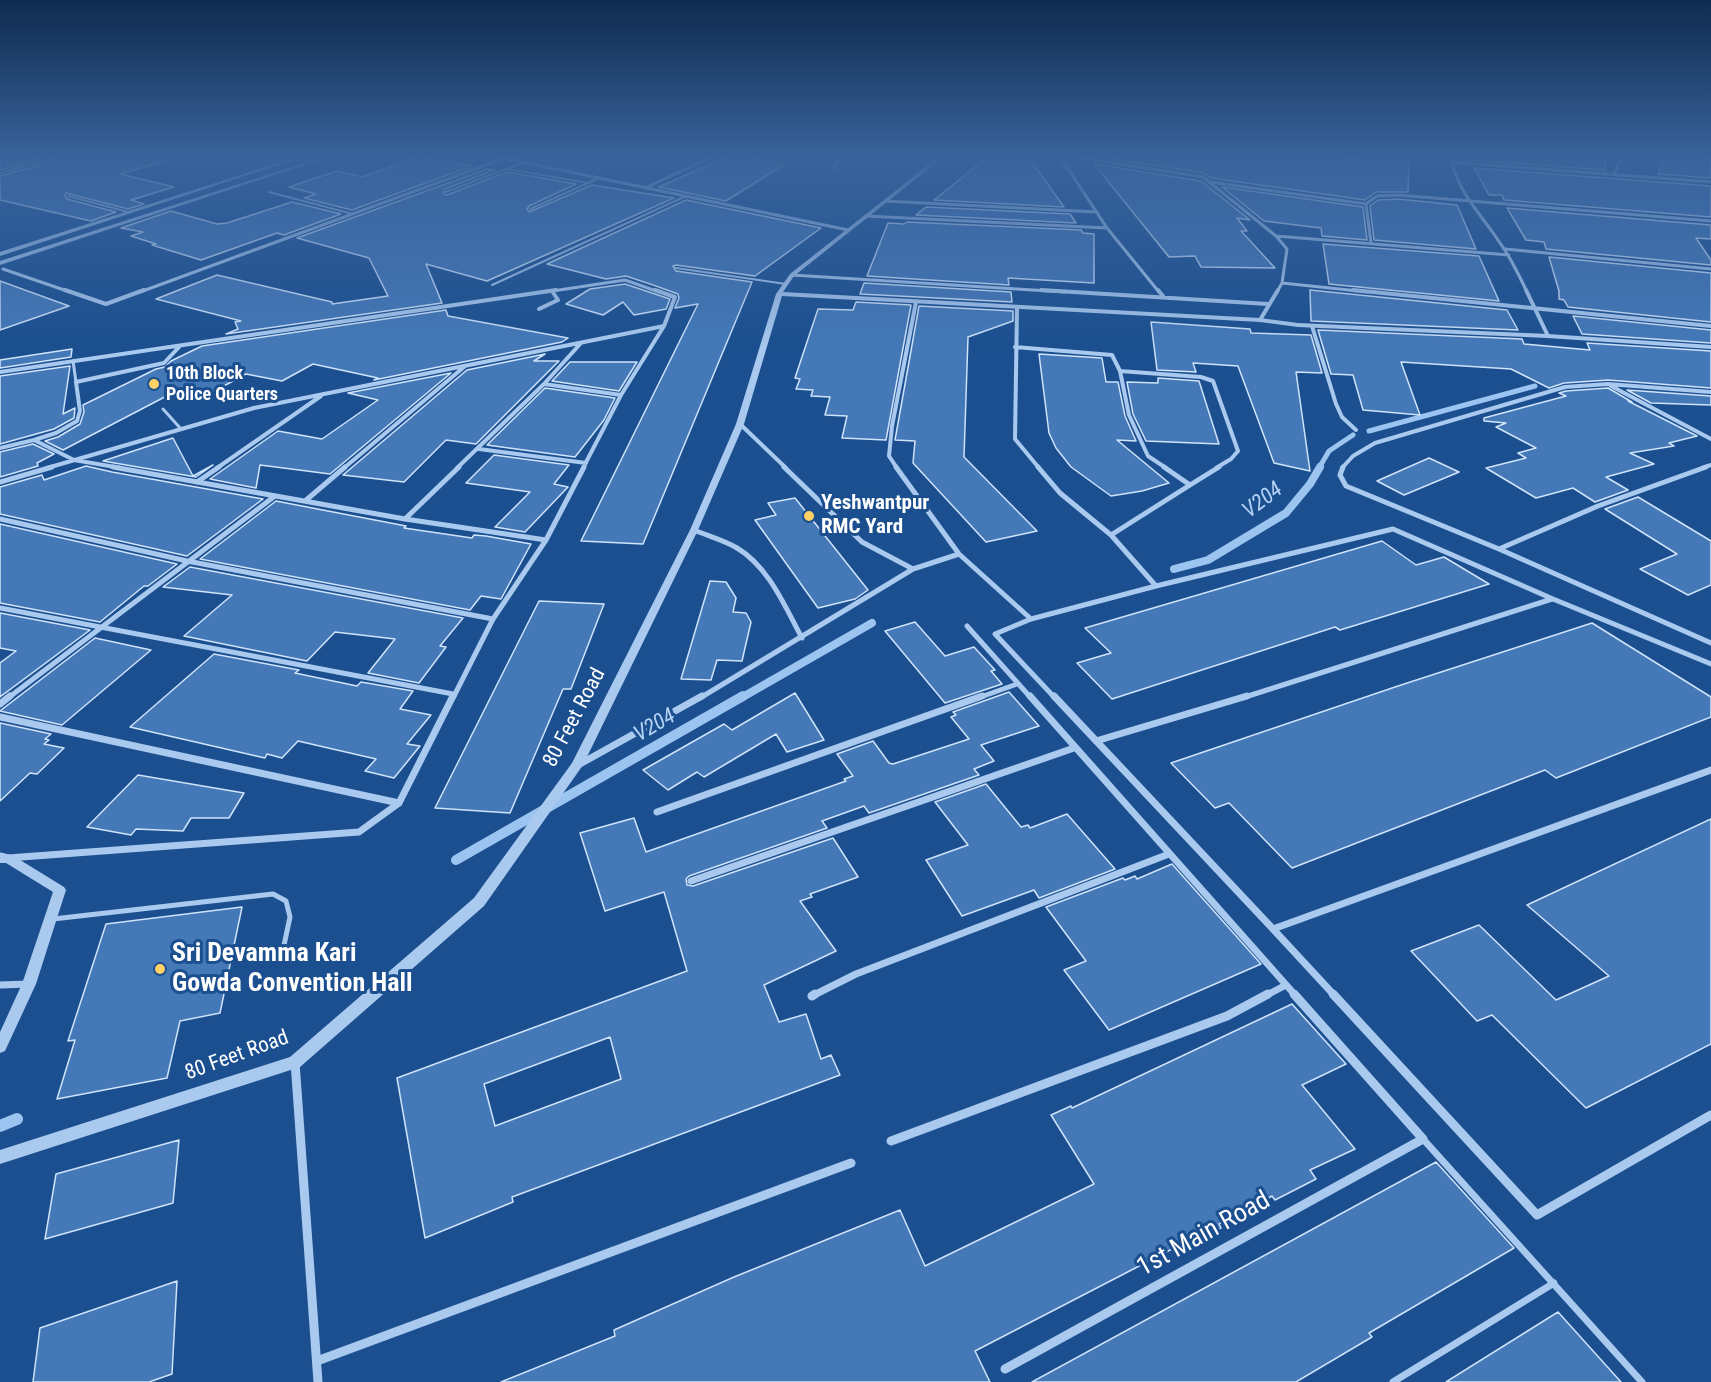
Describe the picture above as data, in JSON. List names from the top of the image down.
{
  "streets": {
    "street": ["80 Feet Road", "1st Main Road"]
  },
  "water": ["V204"],
  "places": ["10th Block Police Quarters", "Yeshwantpur RMC Yard", "Sri Devamma Kari Gowda Convention Hall"]
}
